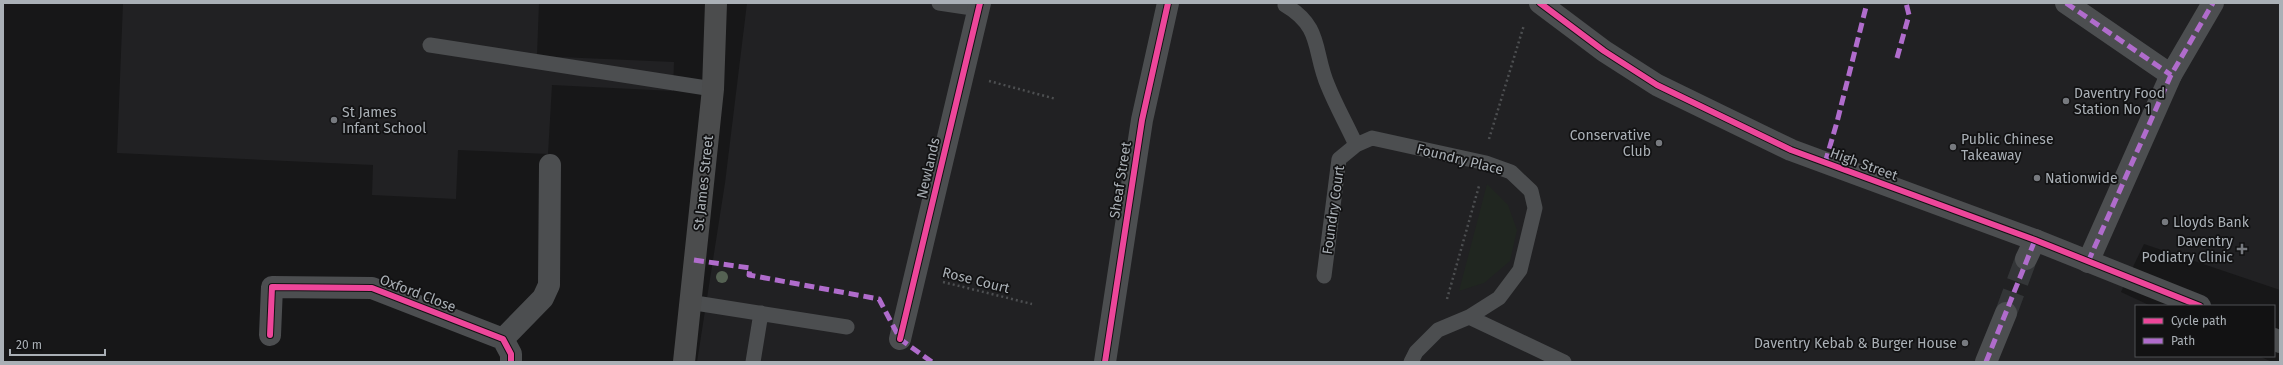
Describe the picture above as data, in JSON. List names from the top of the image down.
{
  "streets": {
    "main road": ["St James Street"],
    "street": [
      "High Street",
      "Newlands",
      "Sheaf Street",
      "Oxford Close"
    ],
    "lane": ["Foundry Place", "Foundry Court"],
    "path": ["Rose Court"]
  },
  "crossings": [
    ["Foundry Place", "Foundry Court"],
    ["Newlands", "Rose Court"]
  ],
  "places": {
    "other": [
      "Daventry Food Station No 1",
      "St James Infant School",
      "Conservative Club",
      "Public Chinese Takeaway",
      "Nationwide",
      "Lloyds Bank",
      "Daventry Kebab & Burger House"
    ],
    "health": ["Daventry Podiatry Clinic"]
  },
  "legend": ["Cycle path", "Path"],
  "scale_bar": "20 m"
}
